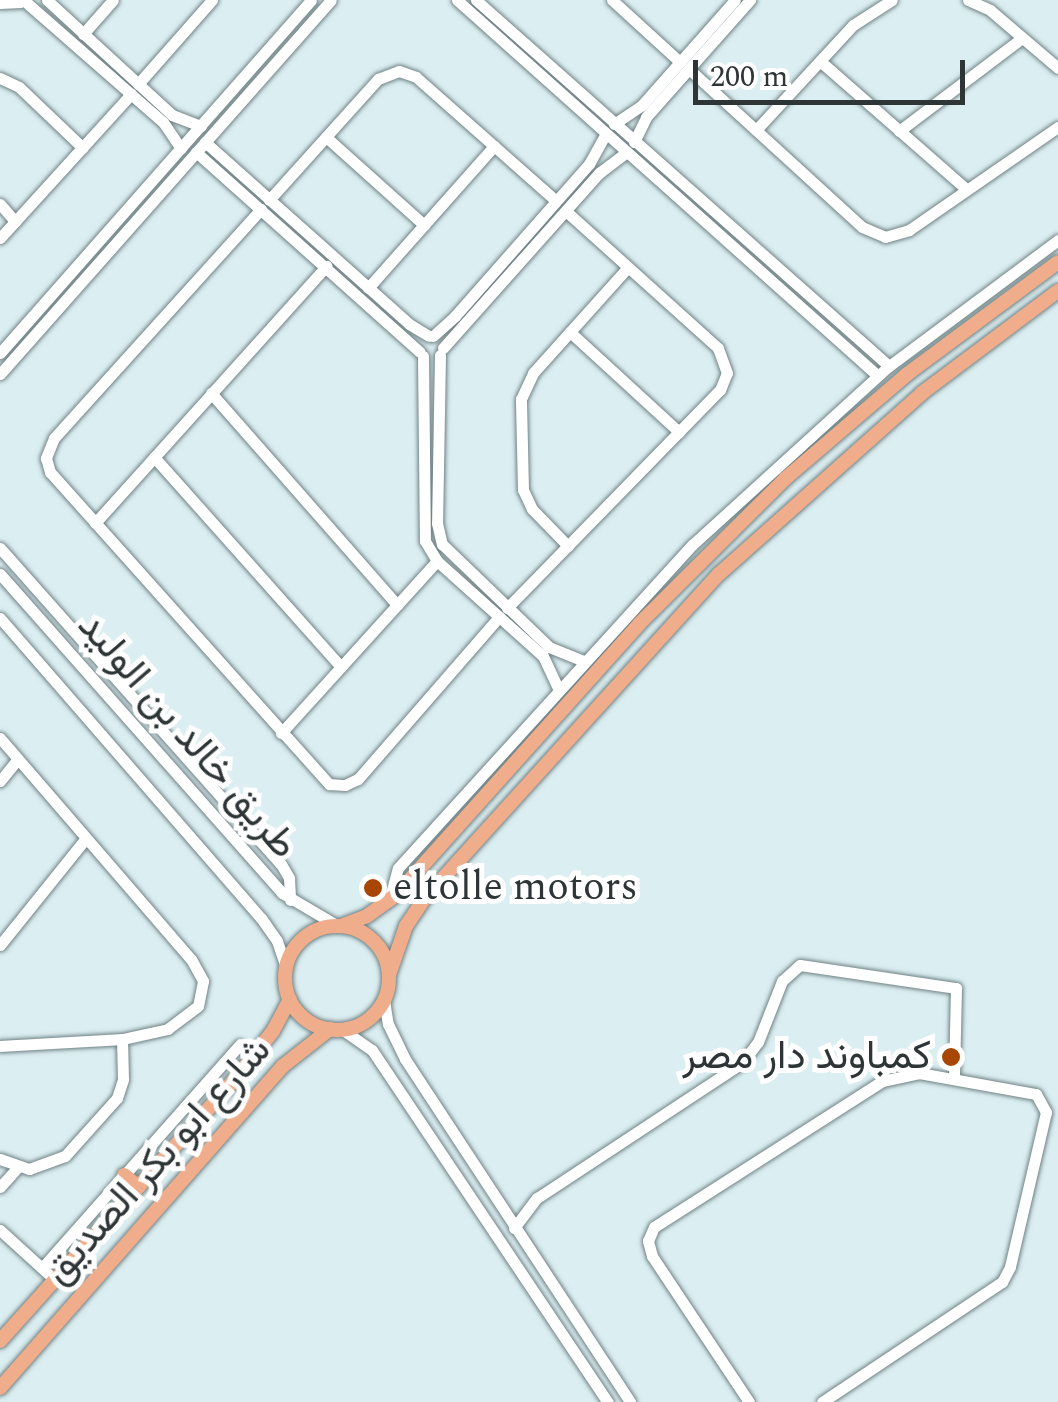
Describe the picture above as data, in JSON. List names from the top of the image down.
{
  "streets": {
    "main road": ["شارع ابو بكر الصديق"],
    "street": ["طريق خالد بن الوليد"]
  },
  "crossings": [
    ["طريق خالد بن الوليد", "شارع ابو بكر الصديق"]
  ],
  "places": ["eltolle motors", "كمباوند دار مصر"],
  "scale_bar": "200 m"
}
